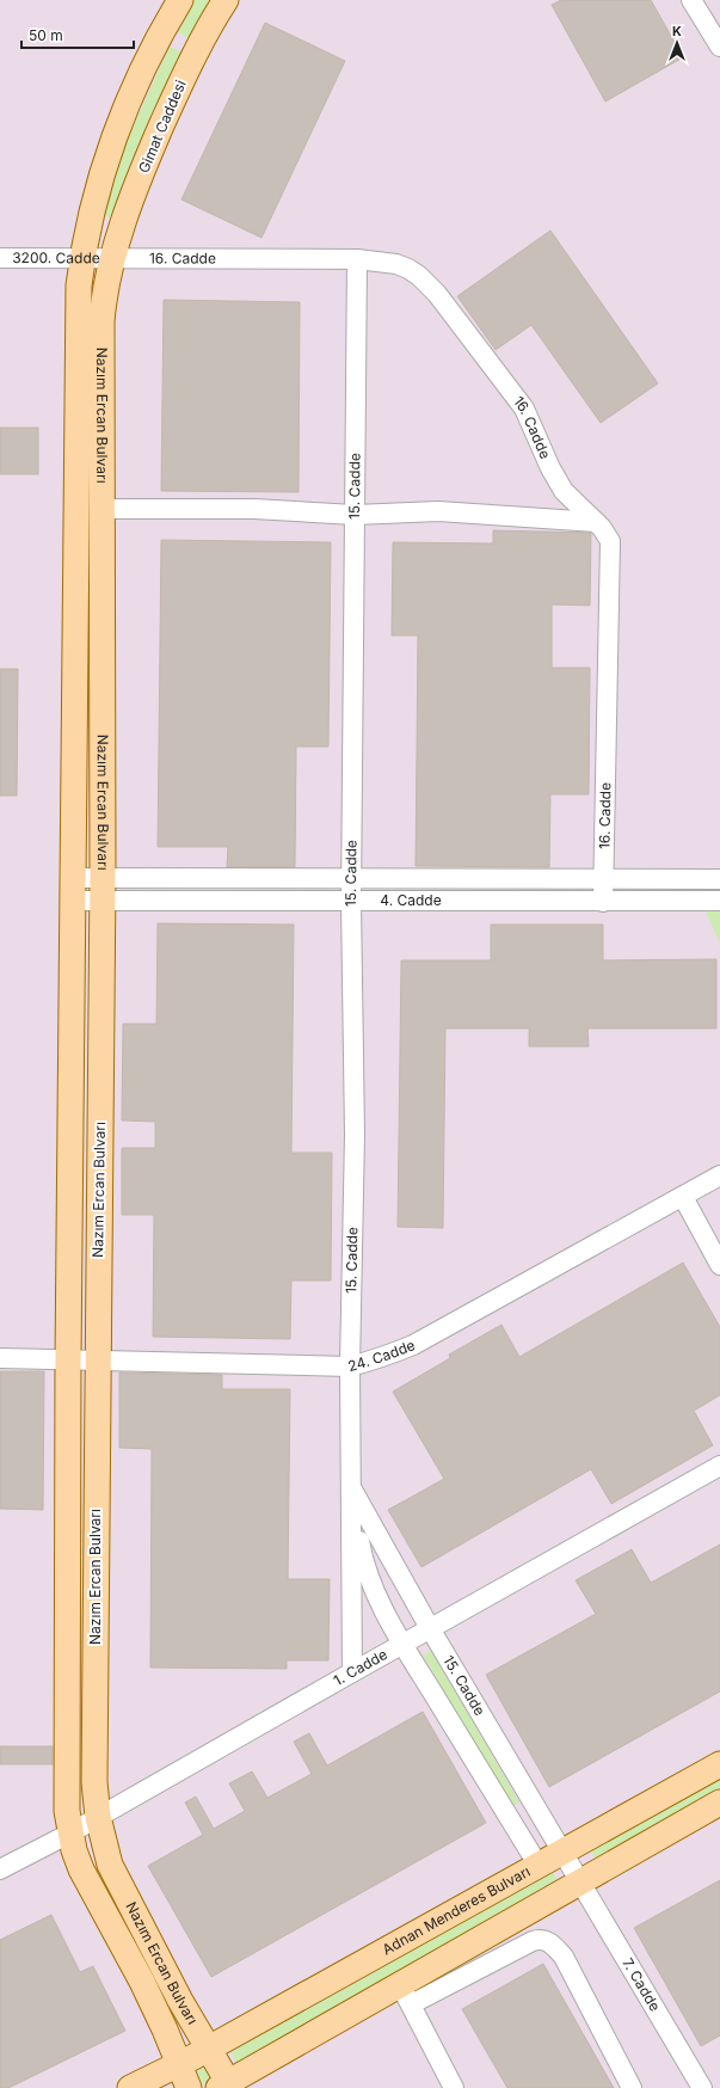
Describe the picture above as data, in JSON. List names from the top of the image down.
{
  "streets": {
    "main road": ["Gimat Caddesi", "Nazım Ercan Bulvarı", "Adnan Menderes Bulvarı"],
    "street": [
      "3200. Cadde",
      "16. Cadde",
      "15. Cadde",
      "4. Cadde",
      "24. Cadde",
      "1. Cadde",
      "7. Cadde"
    ]
  },
  "crossings": [
    ["Gimat Caddesi", "3200. Cadde"],
    ["Gimat Caddesi", "16. Cadde"],
    ["Gimat Caddesi", "Nazım Ercan Bulvarı"],
    ["3200. Cadde", "16. Cadde"],
    ["3200. Cadde", "Nazım Ercan Bulvarı"],
    ["16. Cadde", "Nazım Ercan Bulvarı"],
    ["16. Cadde", "15. Cadde"],
    ["16. Cadde", "4. Cadde"],
    ["Nazım Ercan Bulvarı", "4. Cadde"],
    ["Nazım Ercan Bulvarı", "24. Cadde"],
    ["Nazım Ercan Bulvarı", "1. Cadde"],
    ["Nazım Ercan Bulvarı", "Adnan Menderes Bulvarı"],
    ["15. Cadde", "4. Cadde"],
    ["15. Cadde", "24. Cadde"],
    ["15. Cadde", "1. Cadde"],
    ["15. Cadde", "Adnan Menderes Bulvarı"],
    ["15. Cadde", "7. Cadde"],
    ["Adnan Menderes Bulvarı", "7. Cadde"]
  ],
  "scale_bar": "50 m",
  "north": "top"
}
